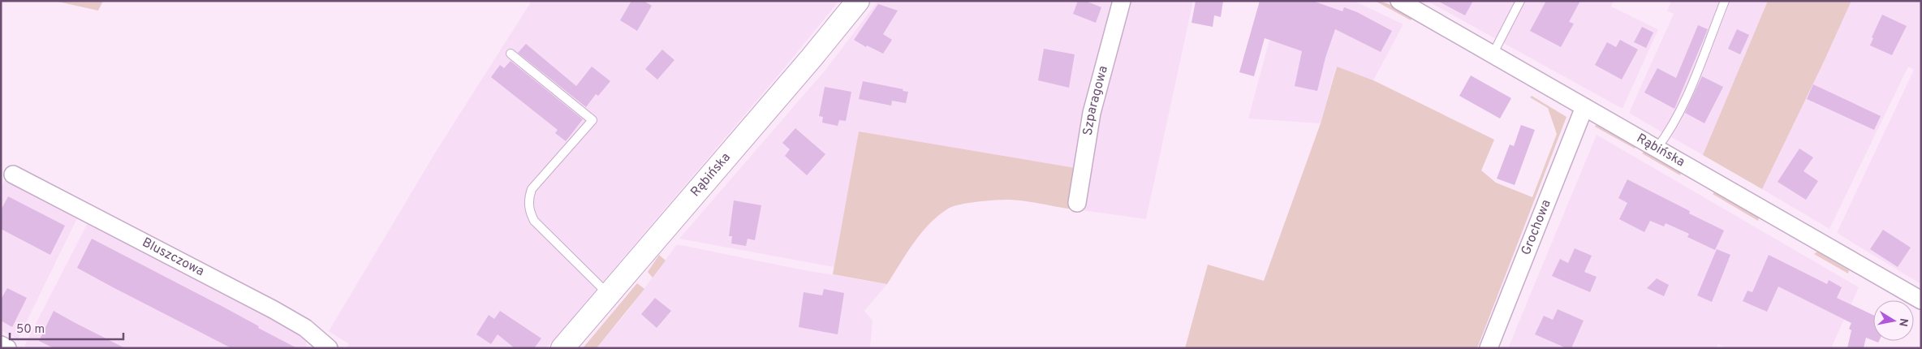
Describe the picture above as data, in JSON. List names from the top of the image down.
{
  "streets": {
    "street": [
      "Szparagowa",
      "Rąbińska",
      "Grochowa",
      "Bluszczowa"
    ]
  },
  "crossings": [
    ["Rąbińska", "Grochowa"]
  ],
  "scale_bar": "50 m",
  "north": "right"
}
